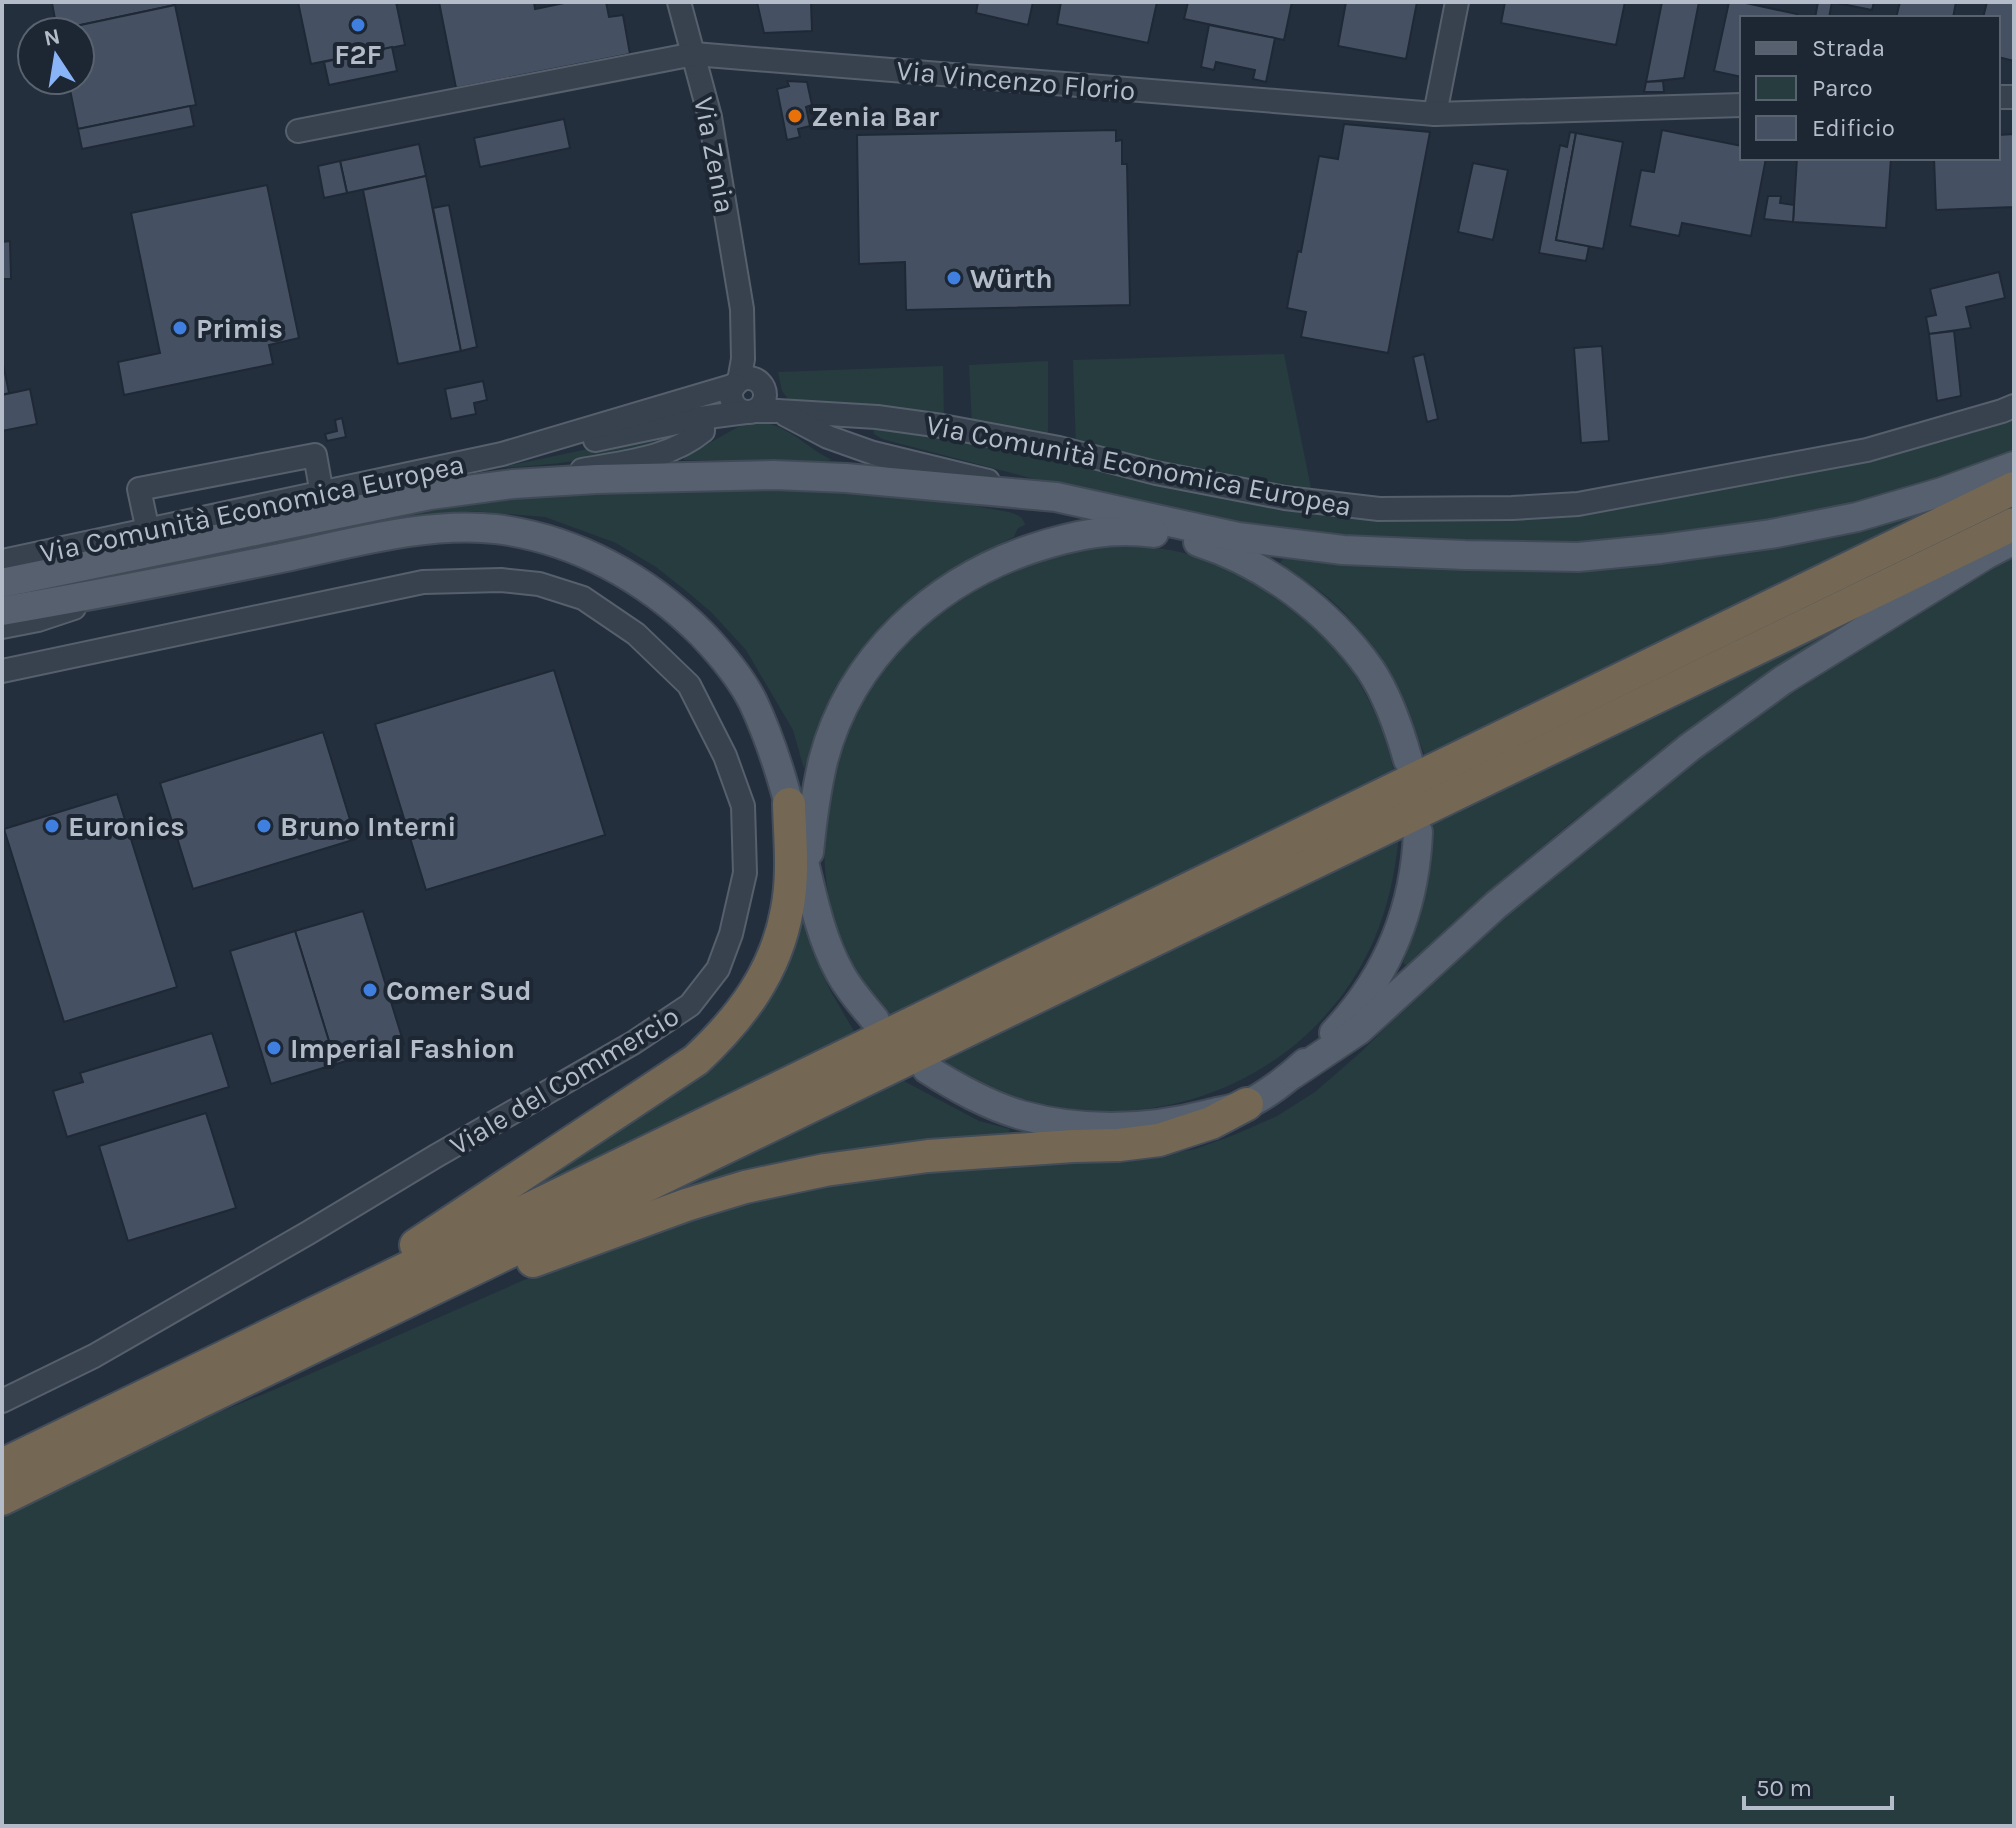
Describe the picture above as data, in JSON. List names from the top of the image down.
{
  "streets": {
    "street": [
      "Via Vincenzo Florio",
      "Via Zenia",
      "Via Comunità Economica Europea",
      "Viale del Commercio"
    ]
  },
  "crossings": [
    ["Via Vincenzo Florio", "Via Zenia"]
  ],
  "places": [
    "F2F",
    "Zenia Bar",
    "Würth",
    "Primis",
    "Euronics",
    "Bruno Interni",
    "Comer Sud",
    "Imperial Fashion"
  ],
  "legend": ["Strada", "Parco", "Edificio"],
  "scale_bar": "50 m",
  "north": "top"
}
